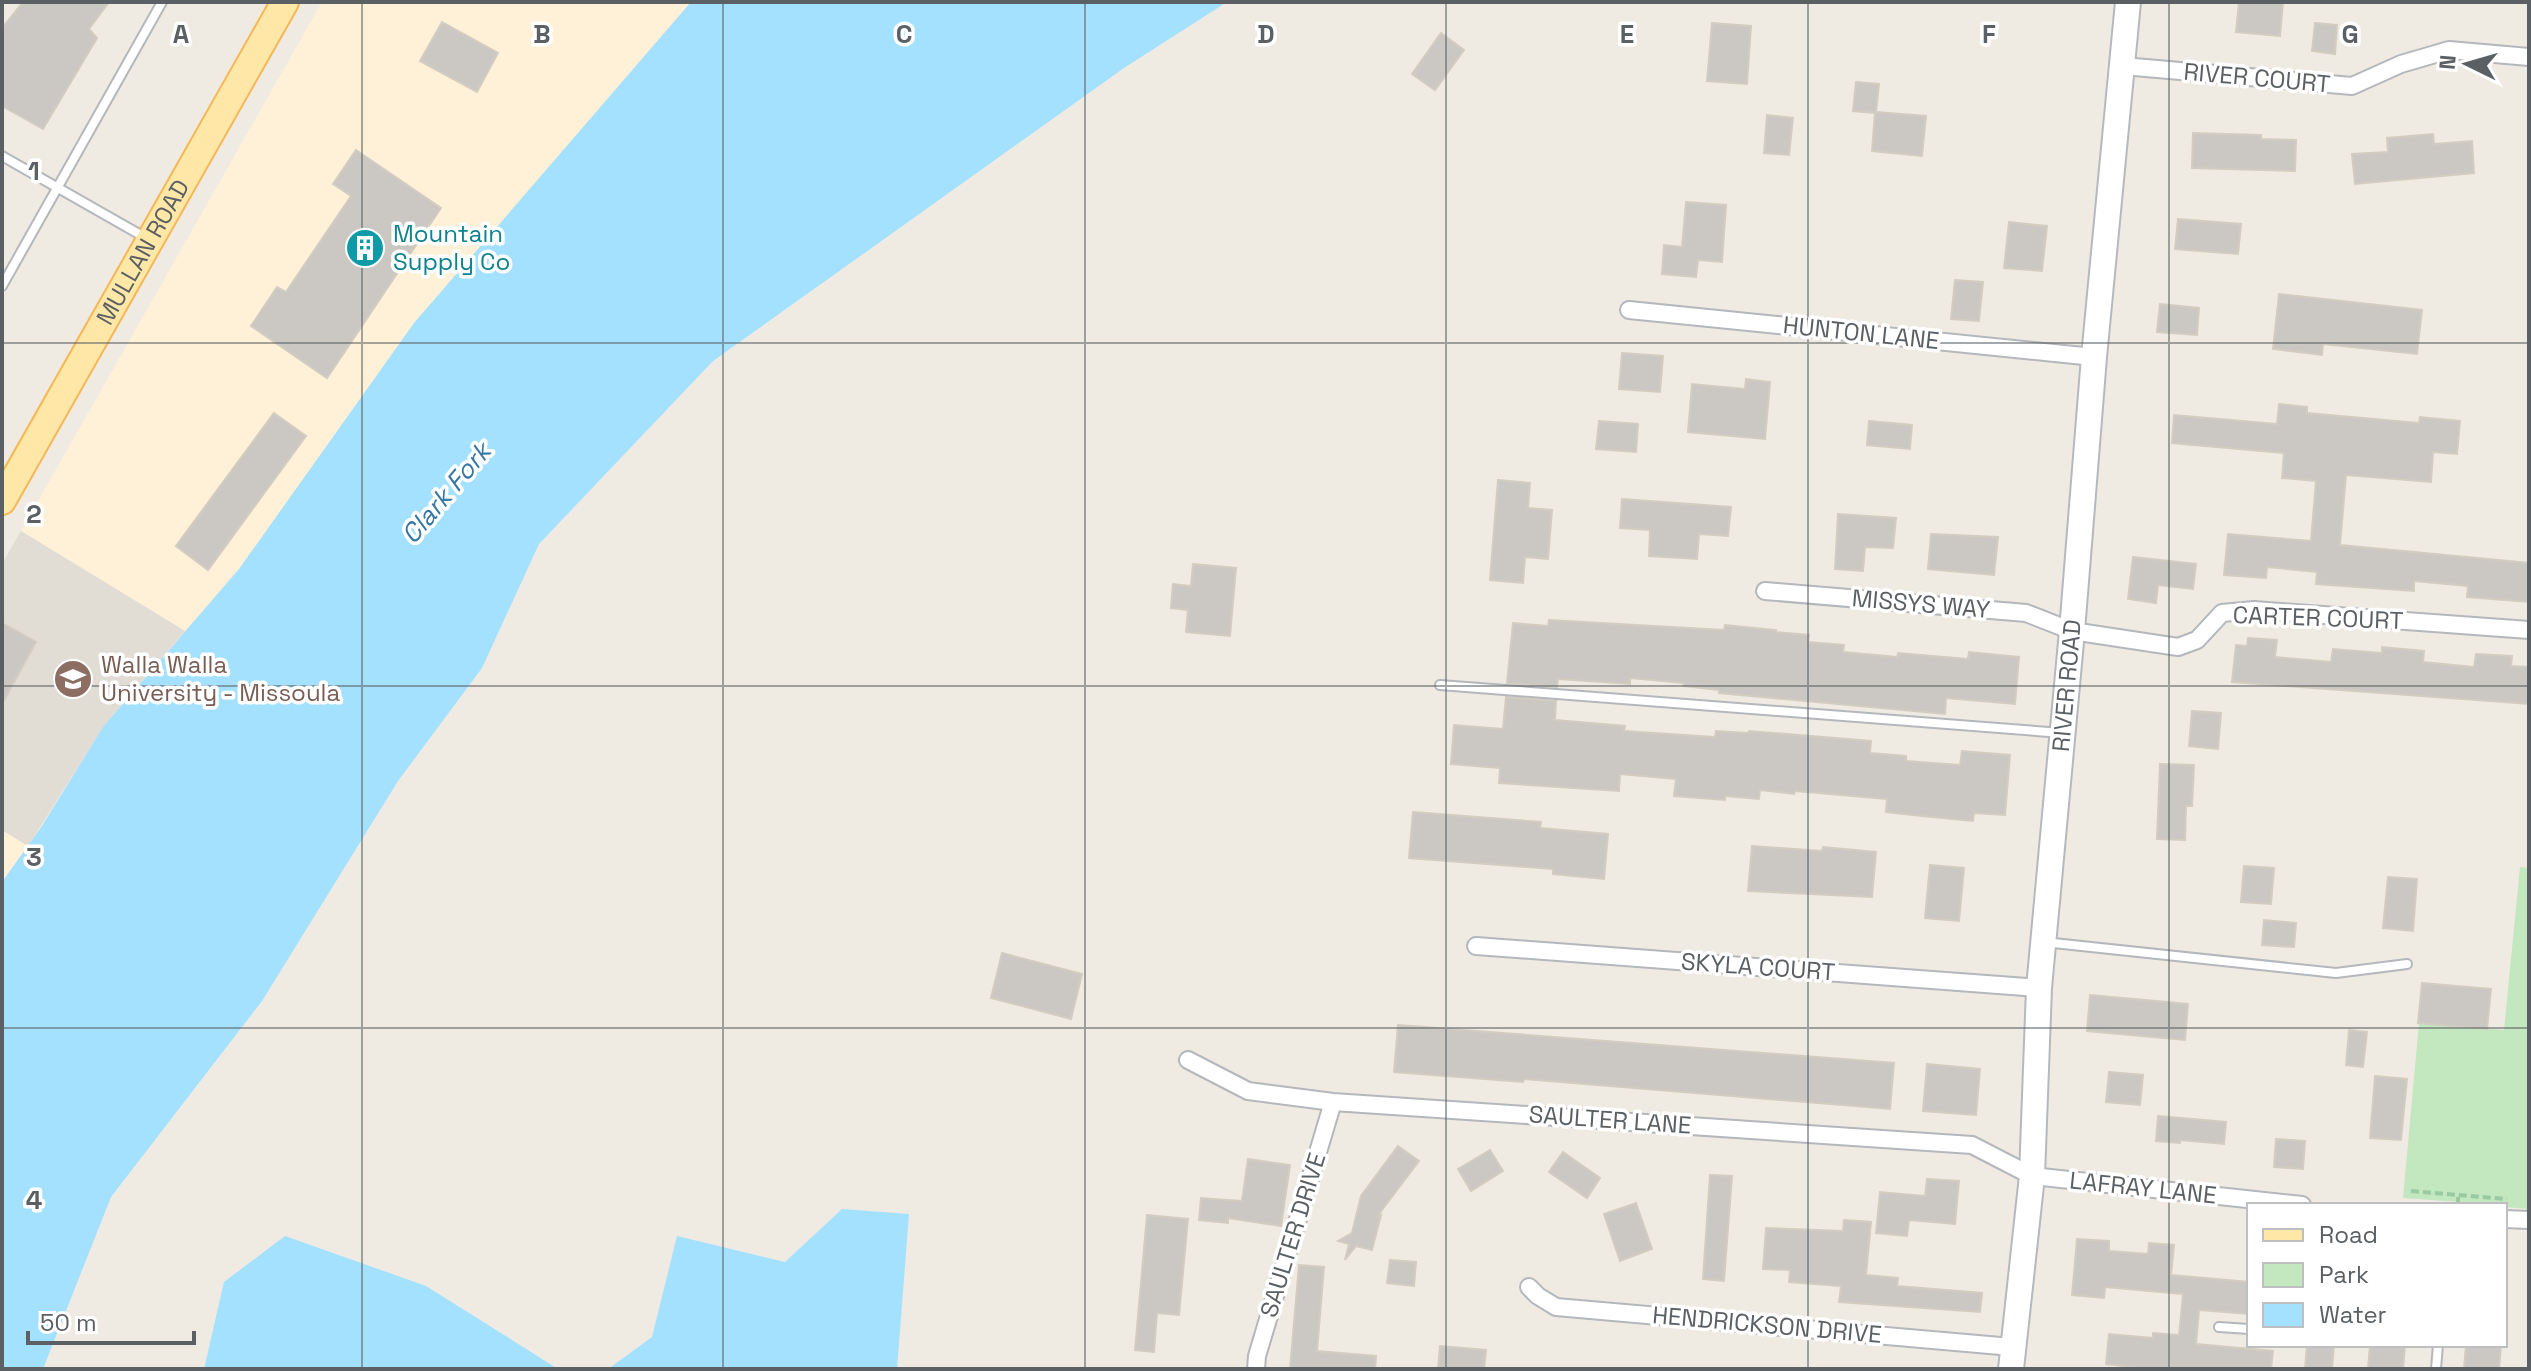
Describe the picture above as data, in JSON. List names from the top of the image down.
{
  "streets": {
    "main road": ["MULLAN ROAD"],
    "street": [
      "RIVER COURT",
      "HUNTON LANE",
      "MISSYS WAY",
      "CARTER COURT",
      "RIVER ROAD",
      "SKYLA COURT",
      "SAULTER LANE",
      "LAFRAY LANE",
      "SAULTER DRIVE",
      "HENDRICKSON DRIVE"
    ]
  },
  "crossings": [
    ["RIVER COURT", "RIVER ROAD"],
    ["HUNTON LANE", "RIVER ROAD"],
    ["MISSYS WAY", "CARTER COURT"],
    ["MISSYS WAY", "RIVER ROAD"],
    ["CARTER COURT", "RIVER ROAD"],
    ["RIVER ROAD", "SKYLA COURT"],
    ["RIVER ROAD", "SAULTER LANE"],
    ["RIVER ROAD", "LAFRAY LANE"],
    ["RIVER ROAD", "HENDRICKSON DRIVE"],
    ["SAULTER LANE", "LAFRAY LANE"],
    ["SAULTER LANE", "SAULTER DRIVE"]
  ],
  "water": ["Clark Fork"],
  "places": {
    "building": ["Mountain Supply Co"],
    "school or university": ["Walla Walla University - Missoula"]
  },
  "legend": ["Road", "Park", "Water"],
  "scale_bar": "50 m",
  "north": "left",
  "grid": {
    "columns": [
      "A",
      "B",
      "C",
      "D",
      "E",
      "F",
      "G"
    ],
    "rows": [
      "1",
      "2",
      "3",
      "4"
    ]
  }
}
